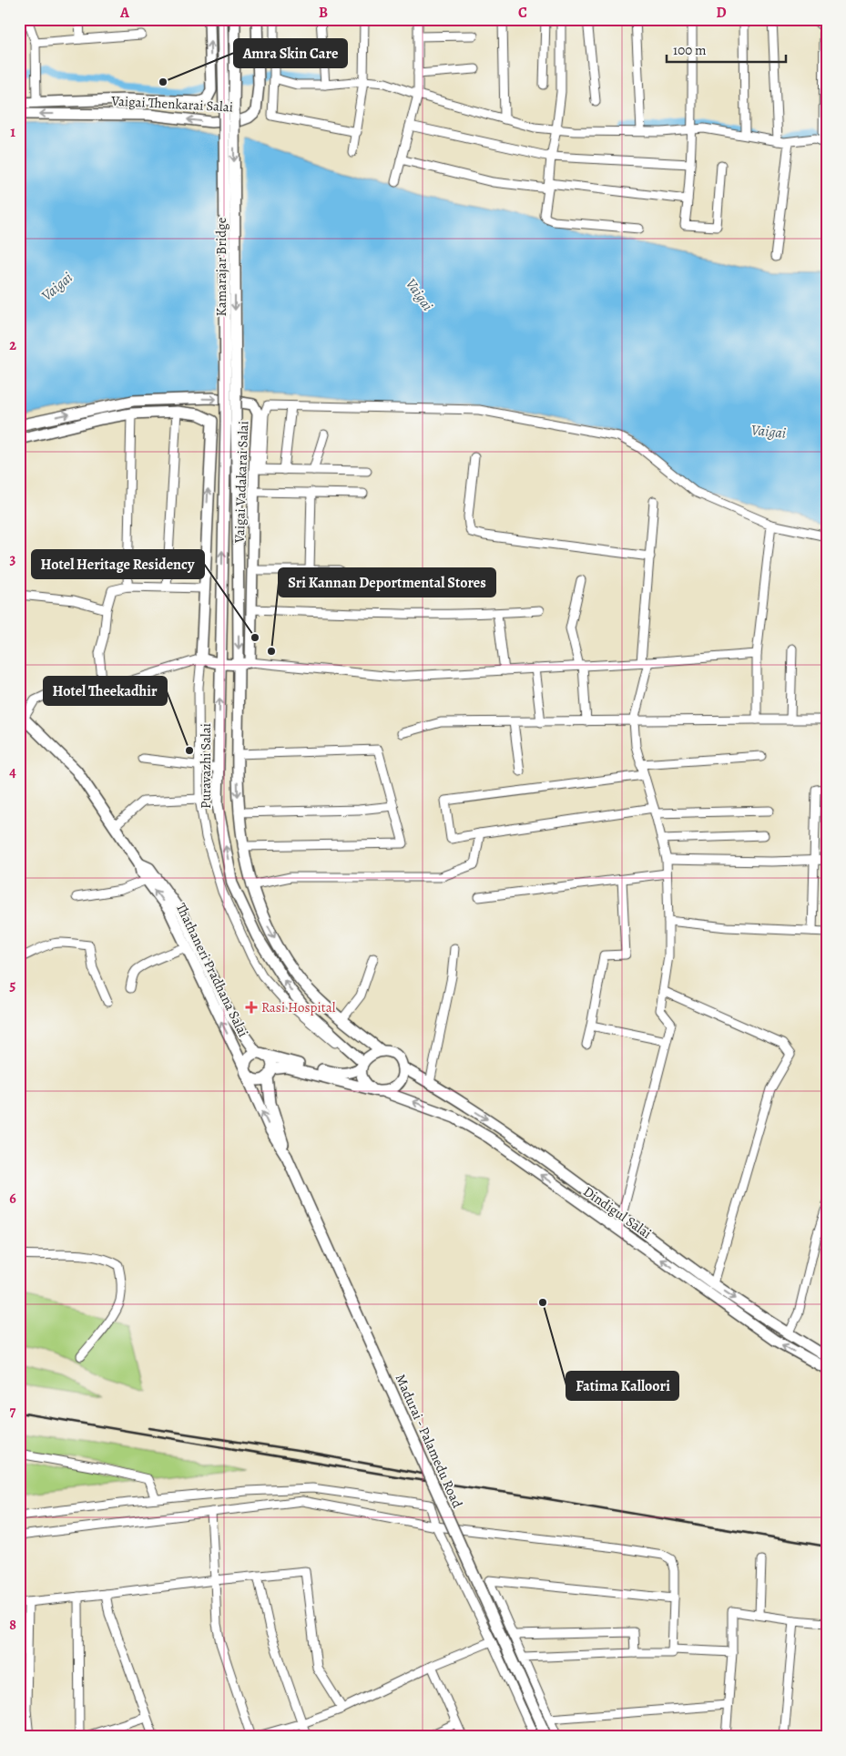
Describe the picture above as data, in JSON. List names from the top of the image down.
{
  "streets": {
    "main road": [
      "Vaigai Thenkarai Salai",
      "Kamarajar Bridge",
      "Vaigai Vadakarai Salai",
      "Puravazhi Salai",
      "Thathaneri Pradhana Salai",
      "Dindigul Salai",
      "Madurai - Palamedu Road"
    ]
  },
  "crossings": [
    ["Kamarajar Bridge", "Puravazhi Salai"],
    ["Puravazhi Salai", "Dindigul Salai"],
    ["Thathaneri Pradhana Salai", "Madurai - Palamedu Road"]
  ],
  "water": ["Vaigai"],
  "places": {
    "other": [
      "Amra Skin Care",
      "Hotel Heritage Residency",
      "Sri Kannan Deportmental Stores",
      "Hotel Theekadhir",
      "Fatima Kalloori"
    ],
    "health": ["Rasi Hospital"]
  },
  "scale_bar": "100 m",
  "grid": {
    "columns": [
      "A",
      "B",
      "C",
      "D"
    ],
    "rows": [
      "1",
      "2",
      "3",
      "4",
      "5",
      "6",
      "7",
      "8"
    ]
  }
}
